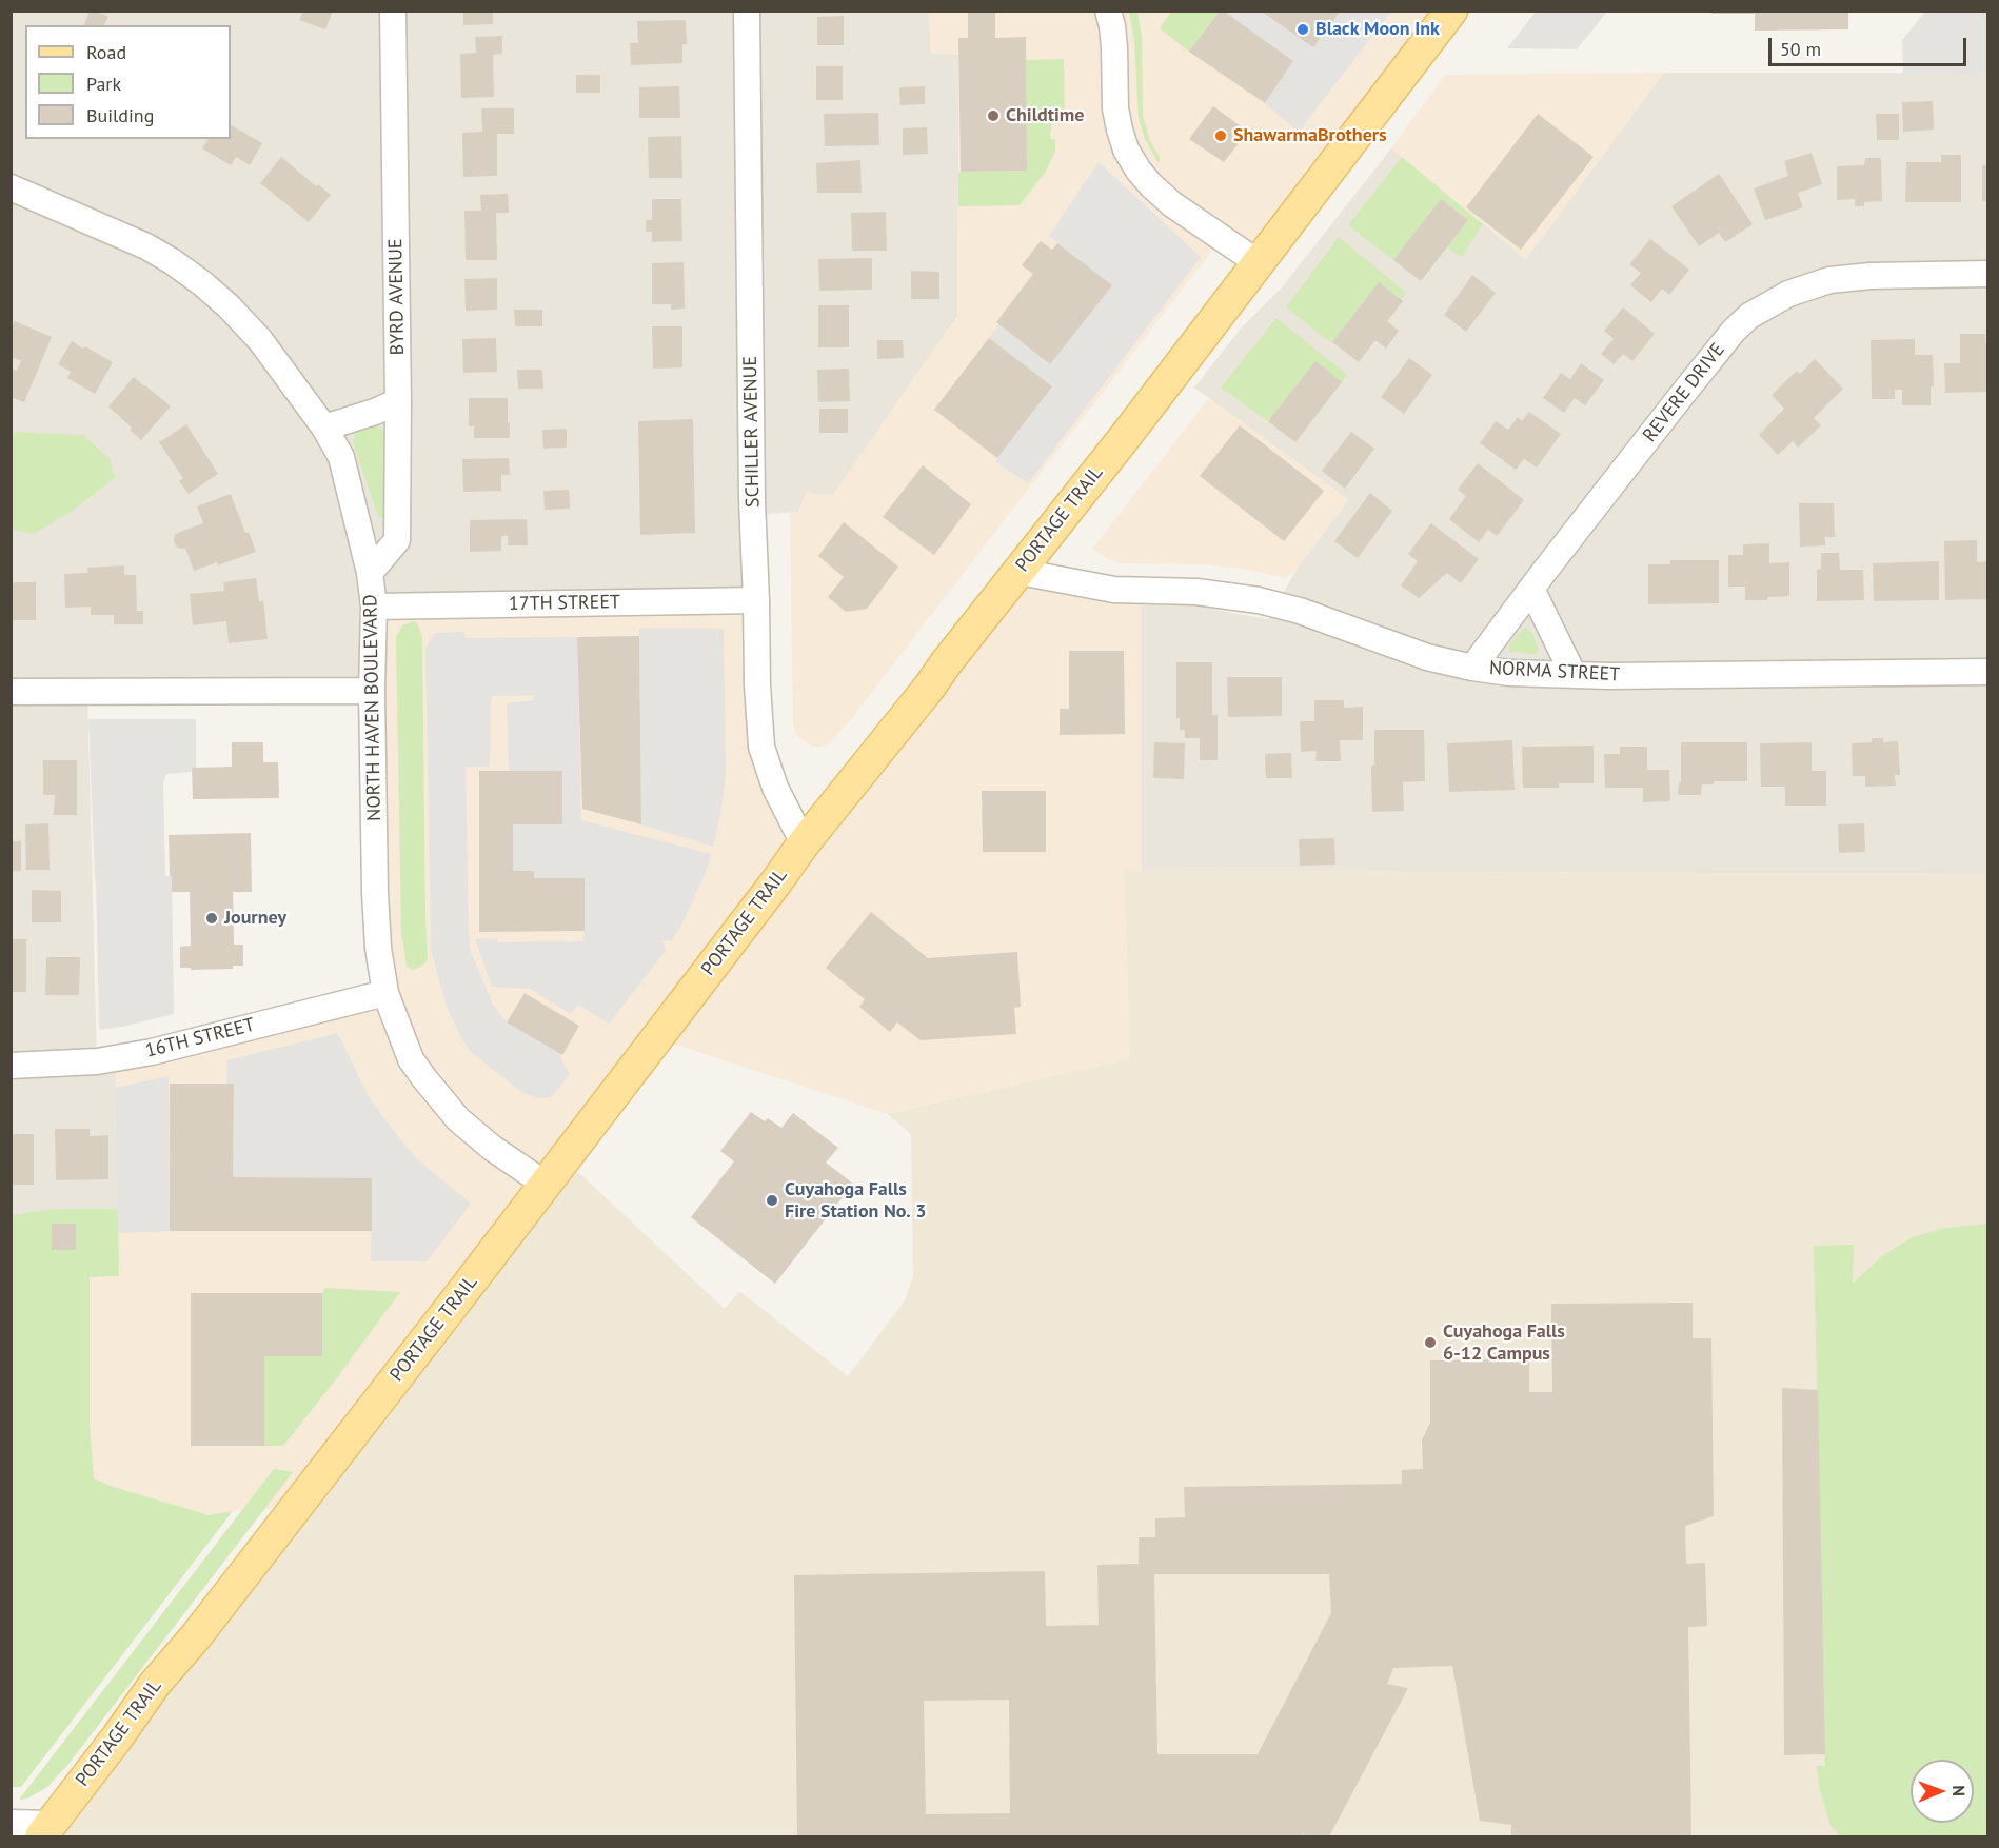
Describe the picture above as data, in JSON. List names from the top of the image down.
{
  "streets": {
    "main road": ["PORTAGE TRAIL"],
    "street": [
      "BYRD AVENUE",
      "REVERE DRIVE",
      "SCHILLER AVENUE",
      "17TH STREET",
      "NORMA STREET",
      "NORTH HAVEN BOULEVARD",
      "16TH STREET"
    ]
  },
  "crossings": [
    ["BYRD AVENUE", "NORTH HAVEN BOULEVARD"],
    ["REVERE DRIVE", "NORMA STREET"],
    ["SCHILLER AVENUE", "PORTAGE TRAIL"],
    ["SCHILLER AVENUE", "17TH STREET"],
    ["PORTAGE TRAIL", "NORMA STREET"],
    ["PORTAGE TRAIL", "NORTH HAVEN BOULEVARD"],
    ["17TH STREET", "NORTH HAVEN BOULEVARD"],
    ["NORTH HAVEN BOULEVARD", "16TH STREET"]
  ],
  "places": [
    "Black Moon Ink",
    "Childtime",
    "ShawarmaBrothers",
    "Journey",
    "Cuyahoga Falls Fire Station No. 3",
    "Cuyahoga Falls 6-12 Campus"
  ],
  "legend": ["Road", "Park", "Building"],
  "scale_bar": "50 m",
  "north": "right"
}
